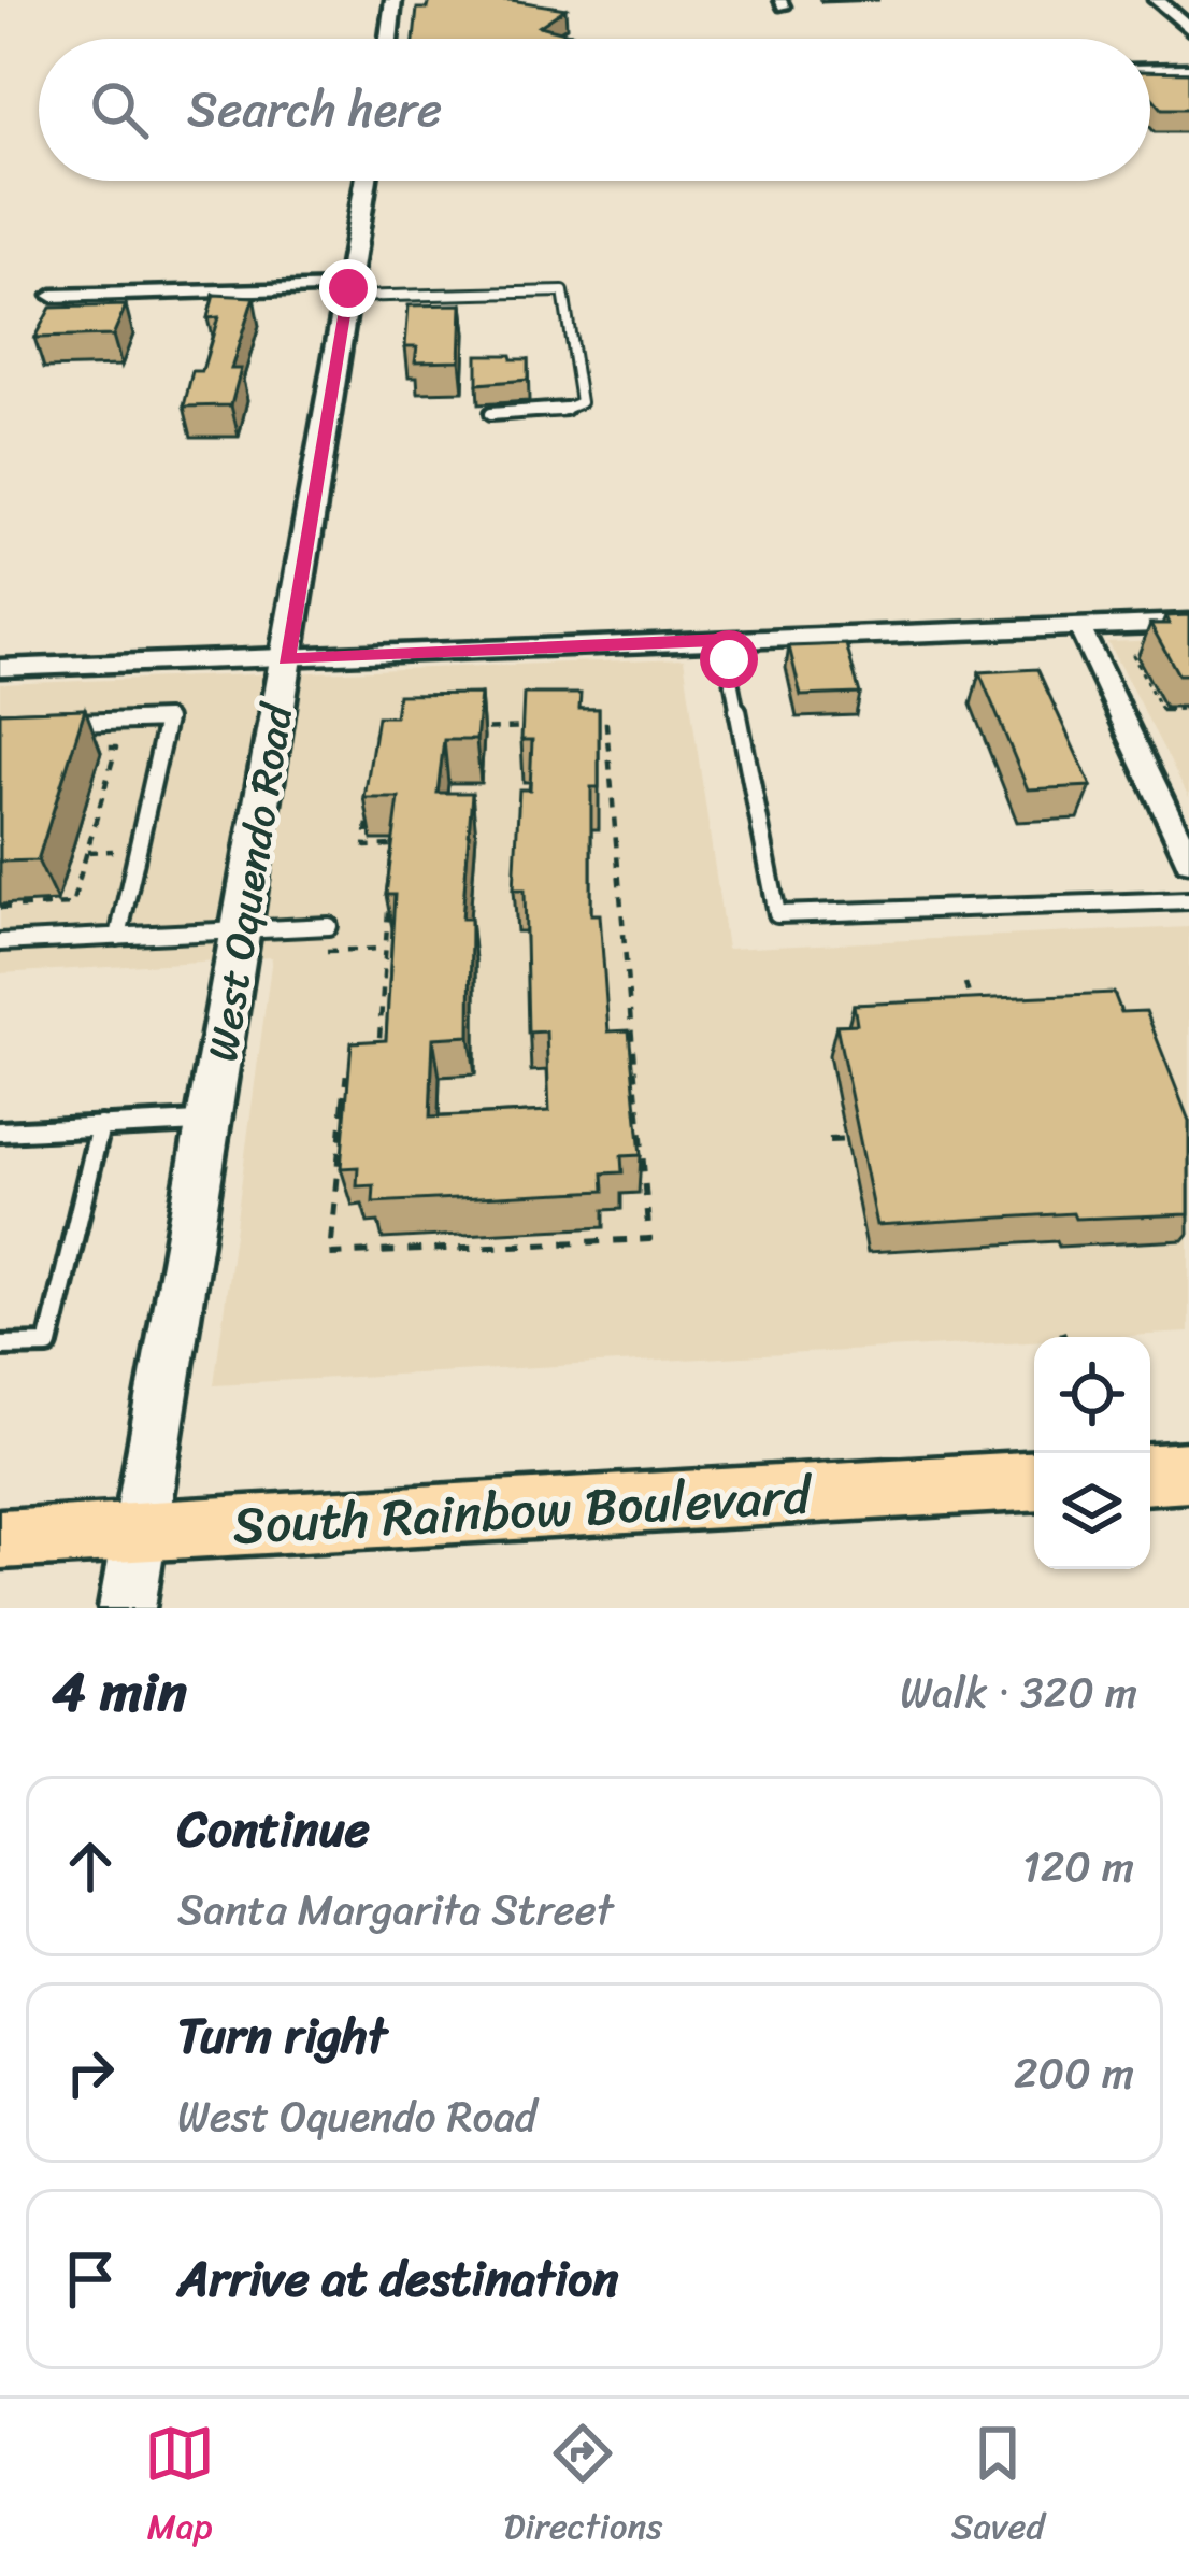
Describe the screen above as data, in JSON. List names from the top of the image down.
{
  "streets": {
    "main road": ["South Rainbow Boulevard"],
    "street": ["West Oquendo Road"]
  },
  "crossings": [
    ["West Oquendo Road", "South Rainbow Boulevard"]
  ],
  "page": {
    "search": "Search here",
    "heading": ["4 min", "Walk · 320 m"],
    "list": [
      ["Continue", "Santa Margarita Street", "120 m"],
      ["Turn right", "West Oquendo Road", "200 m"],
      "Arrive at destination"
    ],
    "nav": ["Map", "Directions", "Saved"]
  }
}
